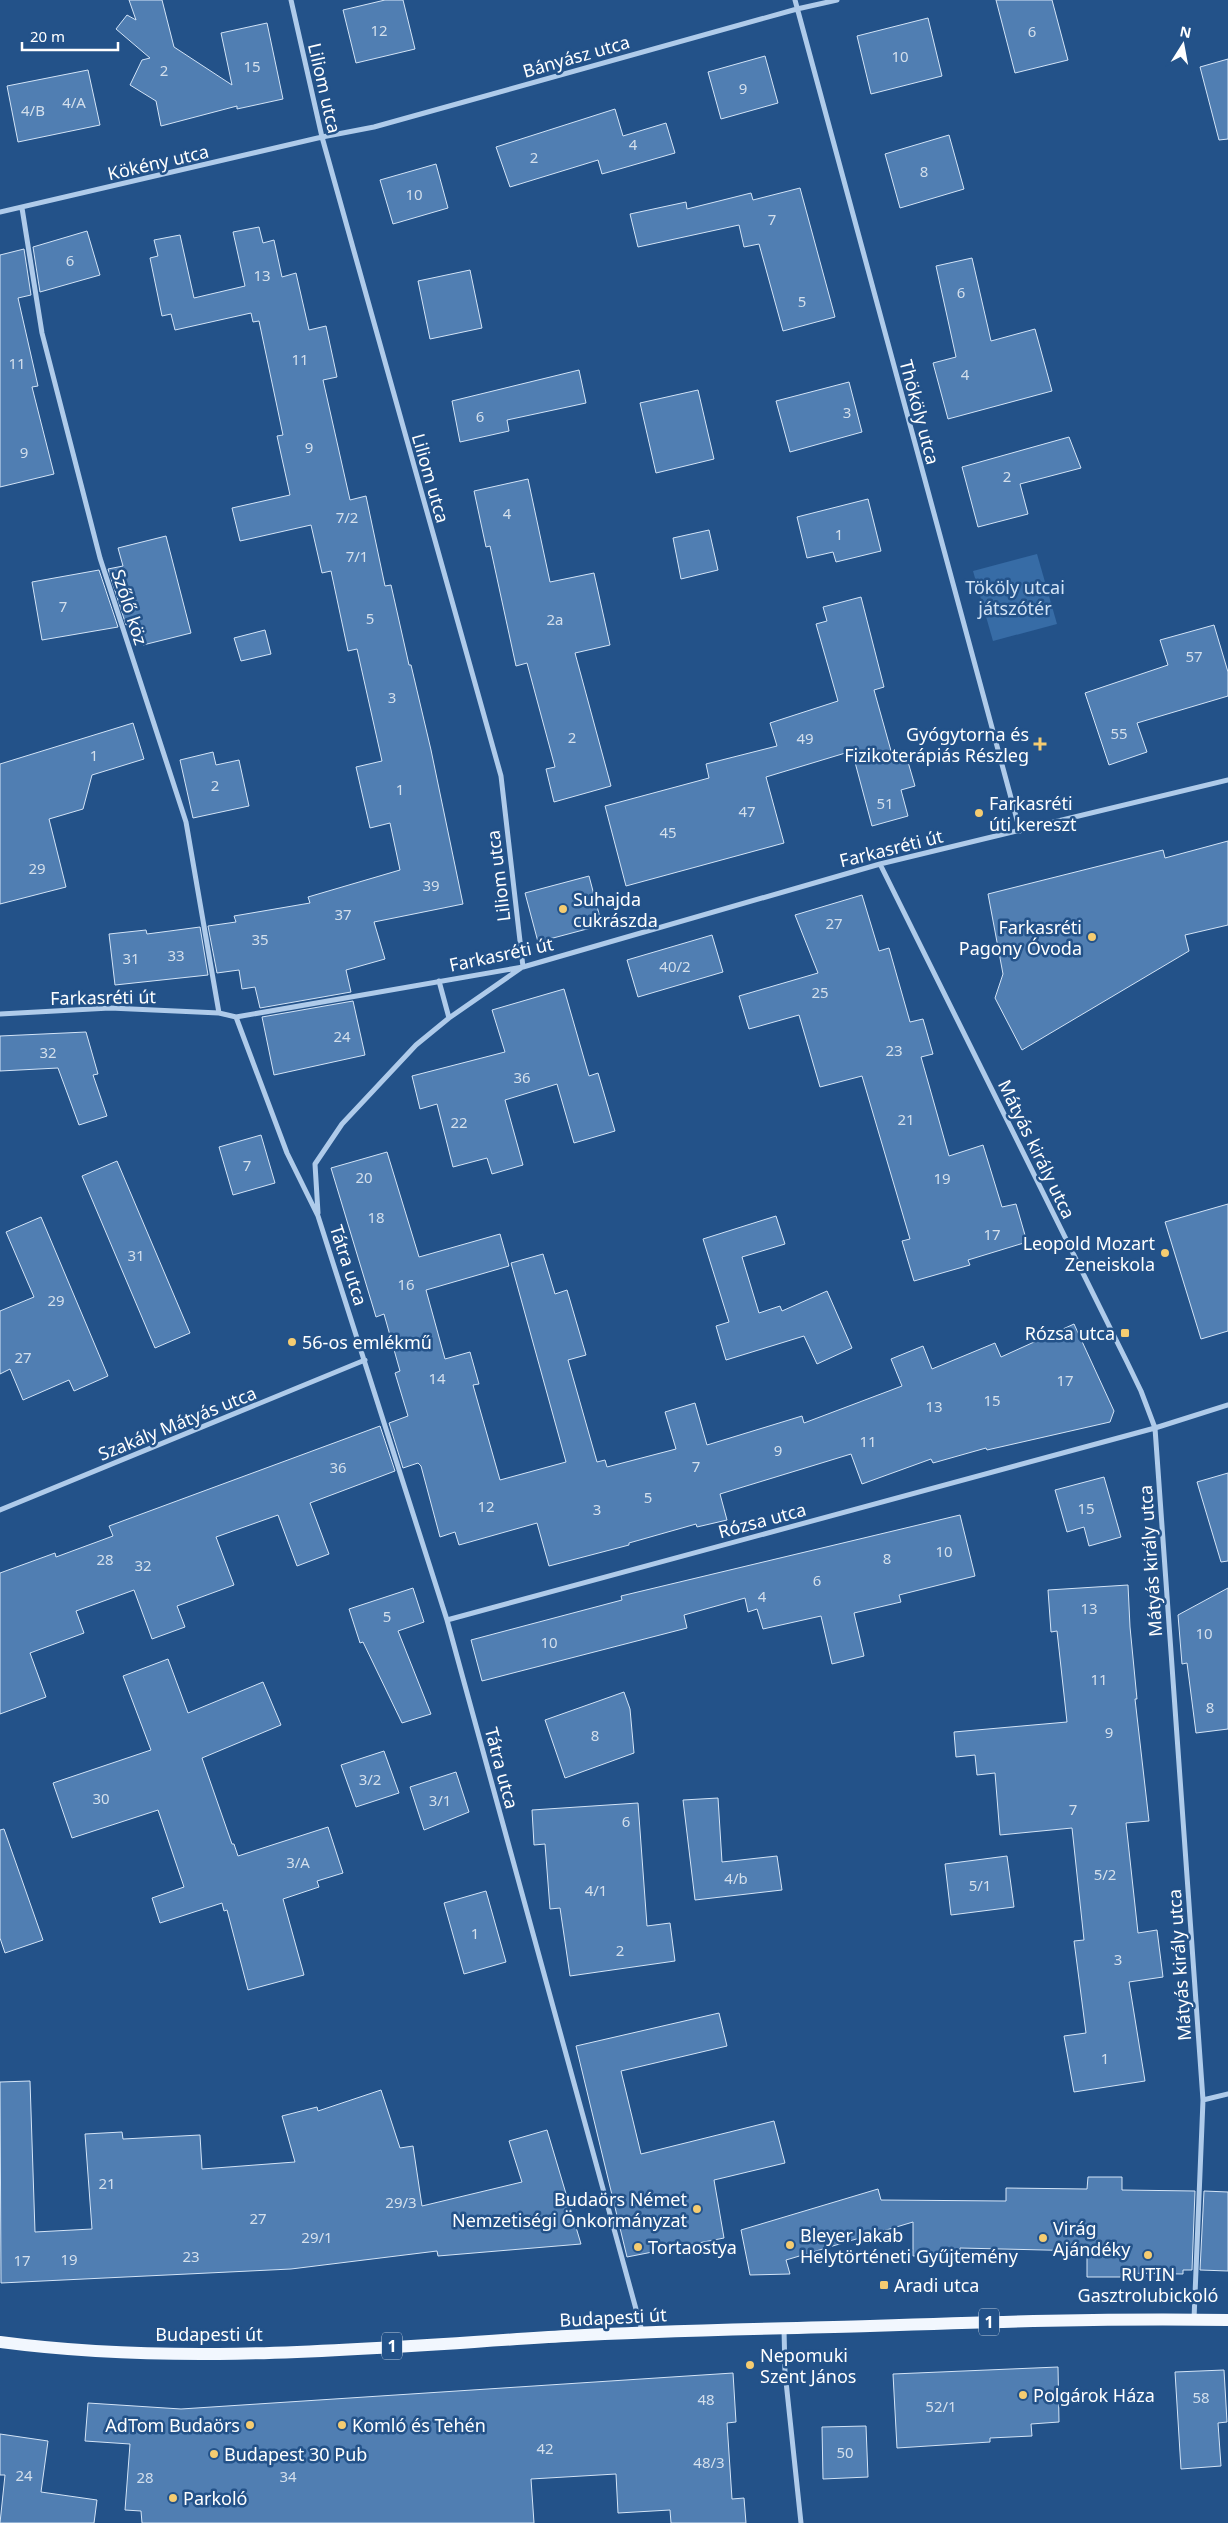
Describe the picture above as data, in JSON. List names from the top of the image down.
{
  "streets": {
    "main road": ["Budapesti út", "1"],
    "street": [
      "Bányász utca",
      "Liliom utca",
      "Kökény utca",
      "Thököly utca",
      "Szőlő köz",
      "Farkasréti út",
      "Mátyás király utca",
      "Tátra utca",
      "Szakály Mátyás utca",
      "Rózsa utca"
    ]
  },
  "crossings": [
    ["Bányász utca", "Liliom utca"],
    ["Bányász utca", "Kökény utca"],
    ["Bányász utca", "Thököly utca"],
    ["Liliom utca", "Kökény utca"],
    ["Liliom utca", "Farkasréti út"],
    ["Liliom utca", "Tátra utca"],
    ["Kökény utca", "Szőlő köz"],
    ["Thököly utca", "Farkasréti út"],
    ["Szőlő köz", "Farkasréti út"],
    ["Farkasréti út", "Mátyás király utca"],
    ["Farkasréti út", "Tátra utca"],
    ["Mátyás király utca", "Rózsa utca"],
    ["Mátyás király utca", "Budapesti út"],
    ["Tátra utca", "Szakály Mátyás utca"],
    ["Tátra utca", "Rózsa utca"],
    ["Tátra utca", "Budapesti út"]
  ],
  "parks": ["Tököly utcai játszótér"],
  "places": {
    "health": ["Gyógytorna és Fizikoterápiás Részleg"],
    "other": [
      "Farkasréti úti kereszt",
      "Suhajda cukrászda",
      "Farkasréti Pagony Óvoda",
      "Leopold Mozart Zeneiskola",
      "56-os emlékmű",
      "Budaörs Német Nemzetiségi Önkormányzat",
      "Virág Ajándéky",
      "Bleyer Jakab Helytörténeti Gyűjtemény",
      "Tortaostya",
      "RUTIN Gasztrolubickoló",
      "Nepomuki Szent János",
      "Polgárok Háza",
      "AdTom Budaörs",
      "Komló és Tehén",
      "Budapest 30 Pub",
      "Parkoló"
    ],
    "transit": ["Rózsa utca", "Aradi utca"]
  },
  "house_numbers": [
    "12",
    "6",
    "10",
    "15",
    "2",
    "9",
    "4/A",
    "4/B",
    "4",
    "2",
    "8",
    "10",
    "7",
    "6",
    "13",
    "6",
    "5",
    "11",
    "11",
    "4",
    "3",
    "6",
    "9",
    "9",
    "2",
    "4",
    "7/2",
    "1",
    "7/1",
    "7",
    "5",
    "2a",
    "57",
    "3",
    "55",
    "2",
    "49",
    "1",
    "2",
    "1",
    "51",
    "47",
    "45",
    "29",
    "39",
    "37",
    "27",
    "35",
    "33",
    "31",
    "40/2",
    "25",
    "24",
    "23",
    "32",
    "36",
    "21",
    "22",
    "7",
    "20",
    "19",
    "18",
    "17",
    "31",
    "16",
    "29",
    "27",
    "14",
    "17",
    "15",
    "13",
    "11",
    "9",
    "7",
    "36",
    "5",
    "12",
    "15",
    "3",
    "10",
    "8",
    "28",
    "32",
    "6",
    "4",
    "13",
    "5",
    "10",
    "10",
    "11",
    "8",
    "9",
    "8",
    "3/2",
    "30",
    "3/1",
    "7",
    "6",
    "3/A",
    "5/2",
    "4/b",
    "5/1",
    "4/1",
    "1",
    "2",
    "3",
    "1",
    "21",
    "29/3",
    "27",
    "29/1",
    "23",
    "19",
    "17",
    "58",
    "48",
    "52/1",
    "42",
    "50",
    "48/3",
    "24",
    "34",
    "28"
  ],
  "scale_bar": "20 m",
  "north": "top"
}
